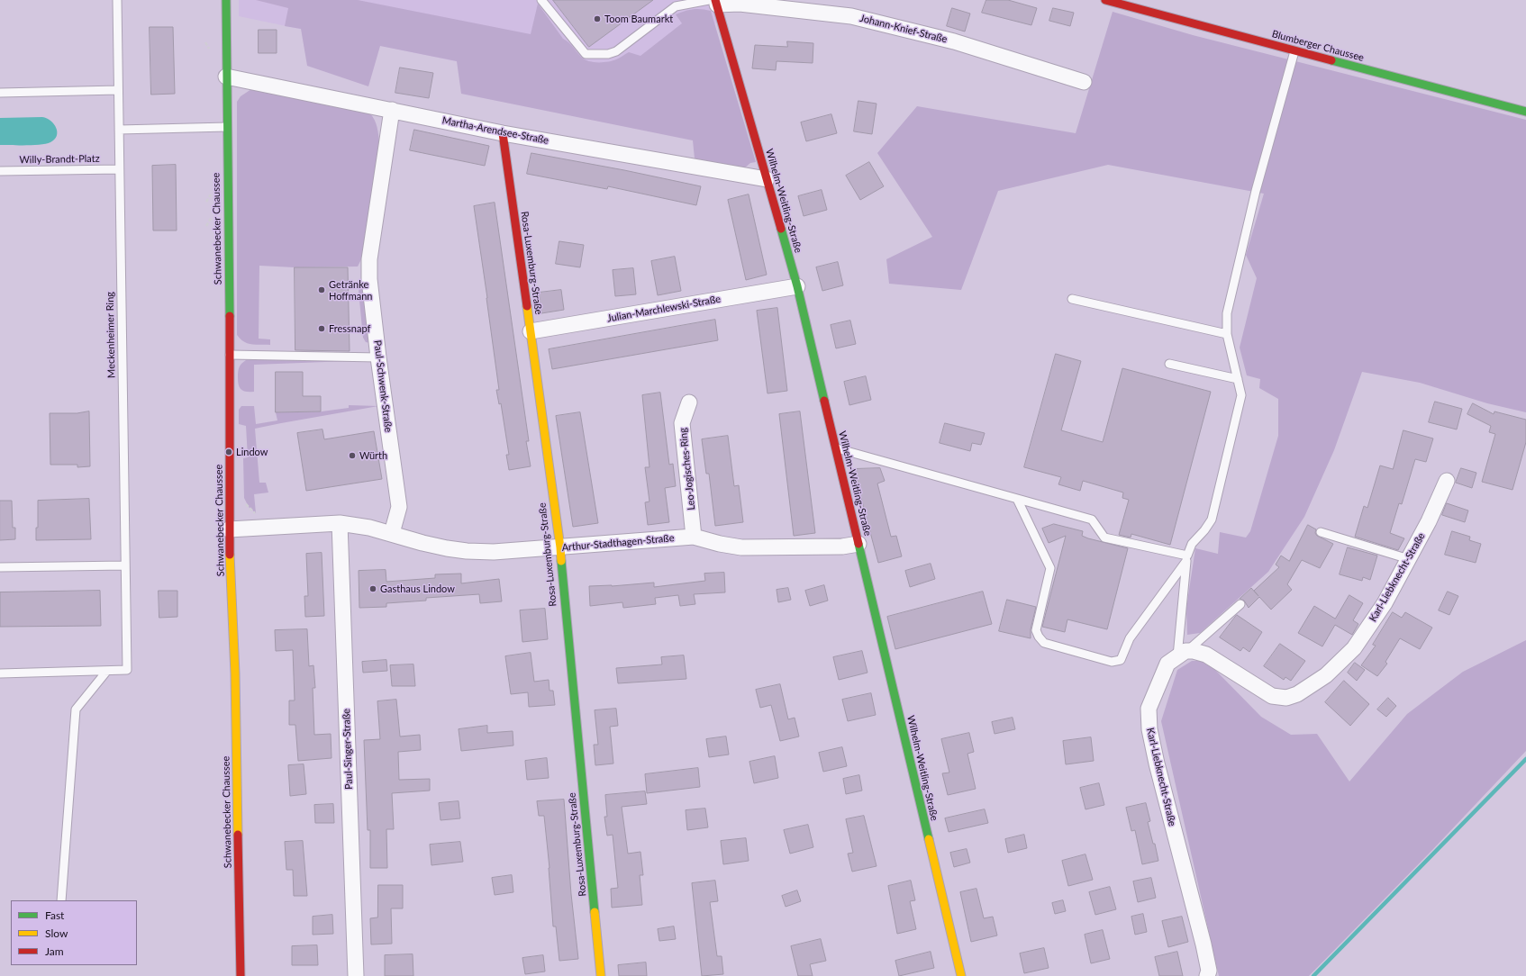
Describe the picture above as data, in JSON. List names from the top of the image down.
{
  "streets": {
    "street": [
      "Johann-Knief-Straße",
      "Blumberger Chaussee",
      "Martha-Arendsee-Straße",
      "Wilhelm-Weitling-Straße",
      "Schwanebecker Chaussee",
      "Rosa-Luxemburg-Straße",
      "Julian-Marchlewski-Straße",
      "Paul-Schwenk-Straße",
      "Leo-Jogisches-Ring",
      "Arthur-Stadthagen-Straße",
      "Karl-Liebknecht-Straße",
      "Paul-Singer-Straße"
    ],
    "lane": ["Willy-Brandt-Platz", "Meckenheimer Ring"]
  },
  "crossings": [
    ["Johann-Knief-Straße", "Wilhelm-Weitling-Straße"],
    ["Martha-Arendsee-Straße", "Wilhelm-Weitling-Straße"],
    ["Martha-Arendsee-Straße", "Schwanebecker Chaussee"],
    ["Martha-Arendsee-Straße", "Rosa-Luxemburg-Straße"],
    ["Martha-Arendsee-Straße", "Paul-Schwenk-Straße"],
    ["Willy-Brandt-Platz", "Meckenheimer Ring"],
    ["Wilhelm-Weitling-Straße", "Julian-Marchlewski-Straße"],
    ["Wilhelm-Weitling-Straße", "Arthur-Stadthagen-Straße"],
    ["Schwanebecker Chaussee", "Arthur-Stadthagen-Straße"],
    ["Rosa-Luxemburg-Straße", "Julian-Marchlewski-Straße"],
    ["Rosa-Luxemburg-Straße", "Arthur-Stadthagen-Straße"],
    ["Paul-Schwenk-Straße", "Arthur-Stadthagen-Straße"],
    ["Leo-Jogisches-Ring", "Arthur-Stadthagen-Straße"],
    ["Arthur-Stadthagen-Straße", "Paul-Singer-Straße"]
  ],
  "places": [
    "Toom Baumarkt",
    "Getränke Hoffmann",
    "Fressnapf",
    "Lindow",
    "Würth",
    "Gasthaus Lindow"
  ],
  "legend": ["Fast", "Slow", "Jam"]
}
